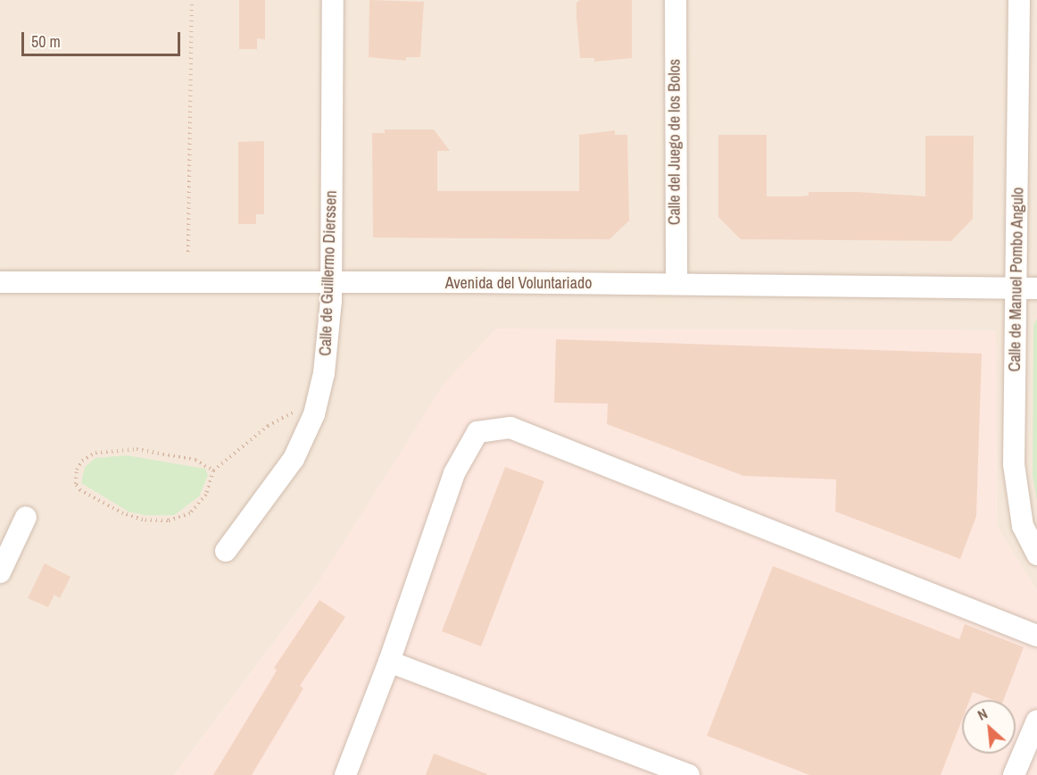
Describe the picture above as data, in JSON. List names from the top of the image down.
{
  "streets": {
    "street": [
      "Calle del Juego de los Bolos",
      "Calle de Guillermo Dierssen",
      "Calle de Manuel Pombo Angulo",
      "Avenida del Voluntariado"
    ]
  },
  "crossings": [
    ["Calle del Juego de los Bolos", "Avenida del Voluntariado"],
    ["Calle de Guillermo Dierssen", "Avenida del Voluntariado"],
    ["Calle de Manuel Pombo Angulo", "Avenida del Voluntariado"]
  ],
  "scale_bar": "50 m",
  "north": "top left"
}
